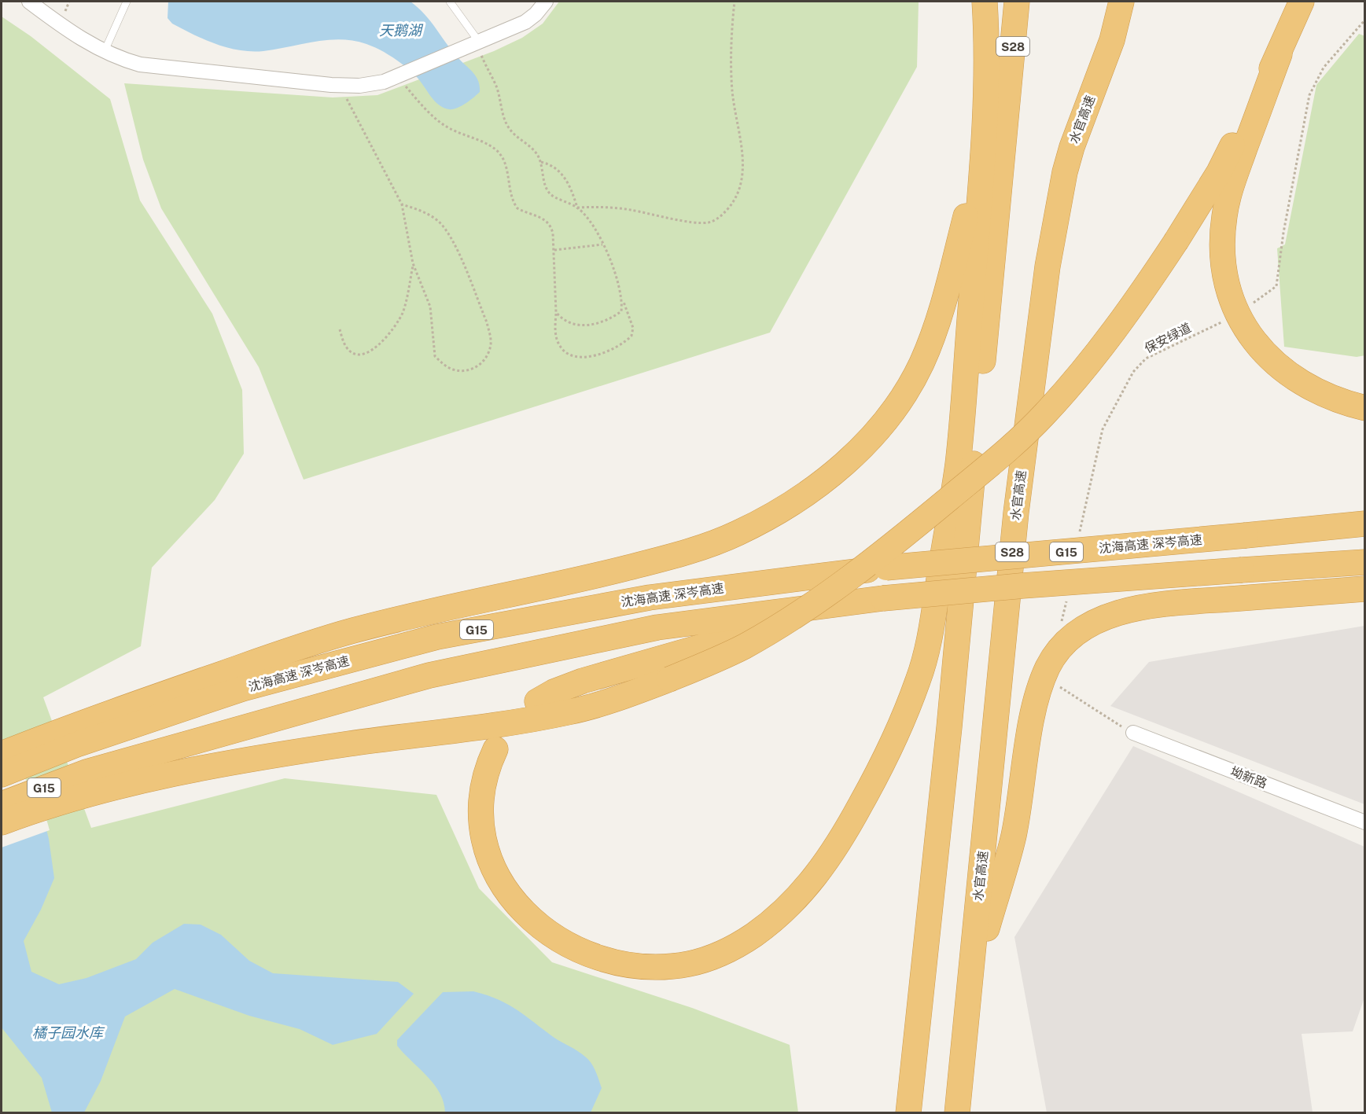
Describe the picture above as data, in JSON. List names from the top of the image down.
{
  "streets": {
    "highway": [
      "S28",
      "水官高速",
      "沈海高速 深岑高速",
      "G15"
    ],
    "street": ["坳新路"],
    "path": ["保安绿道"]
  },
  "water": ["天鹅湖", "橘子园水库"]
}
